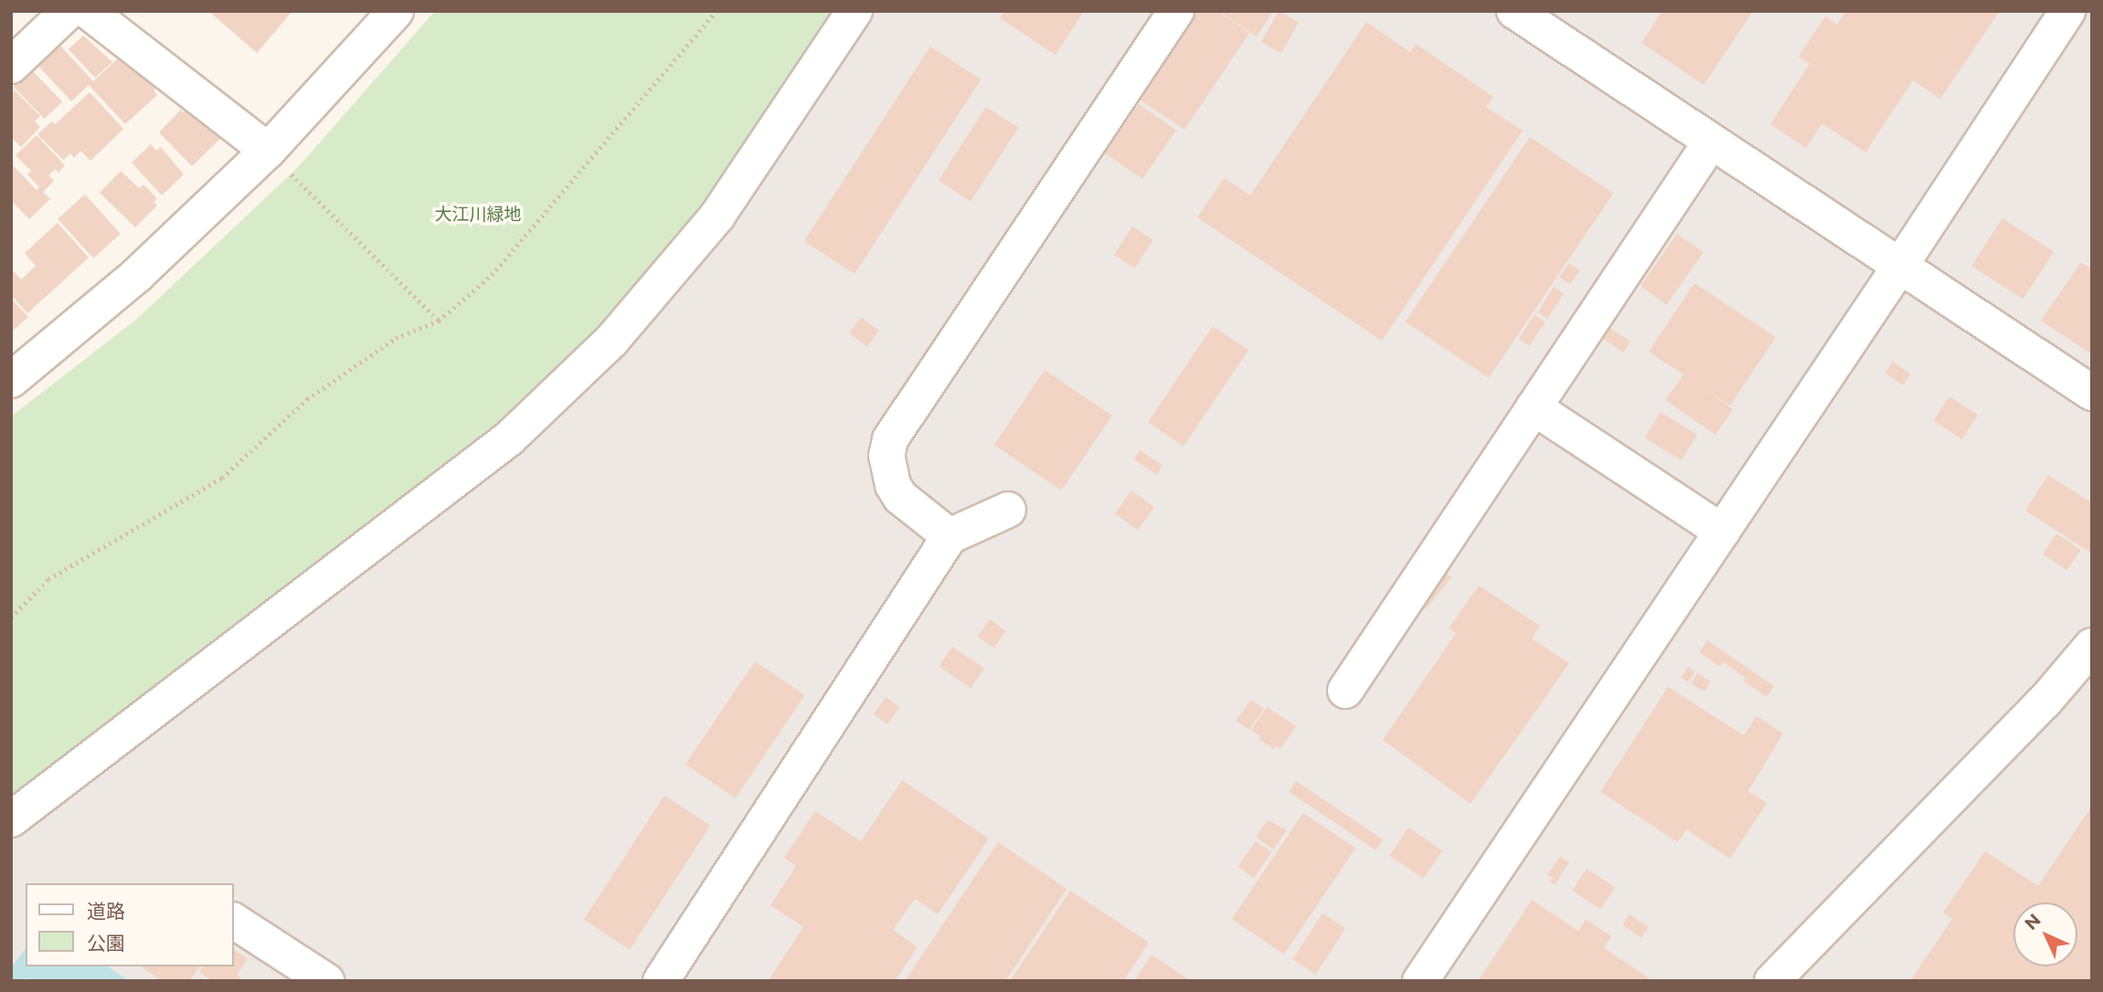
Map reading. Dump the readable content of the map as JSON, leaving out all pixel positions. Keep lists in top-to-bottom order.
{
  "parks": ["大江川緑地"],
  "legend": ["道路", "公園"],
  "north": "top left"
}
